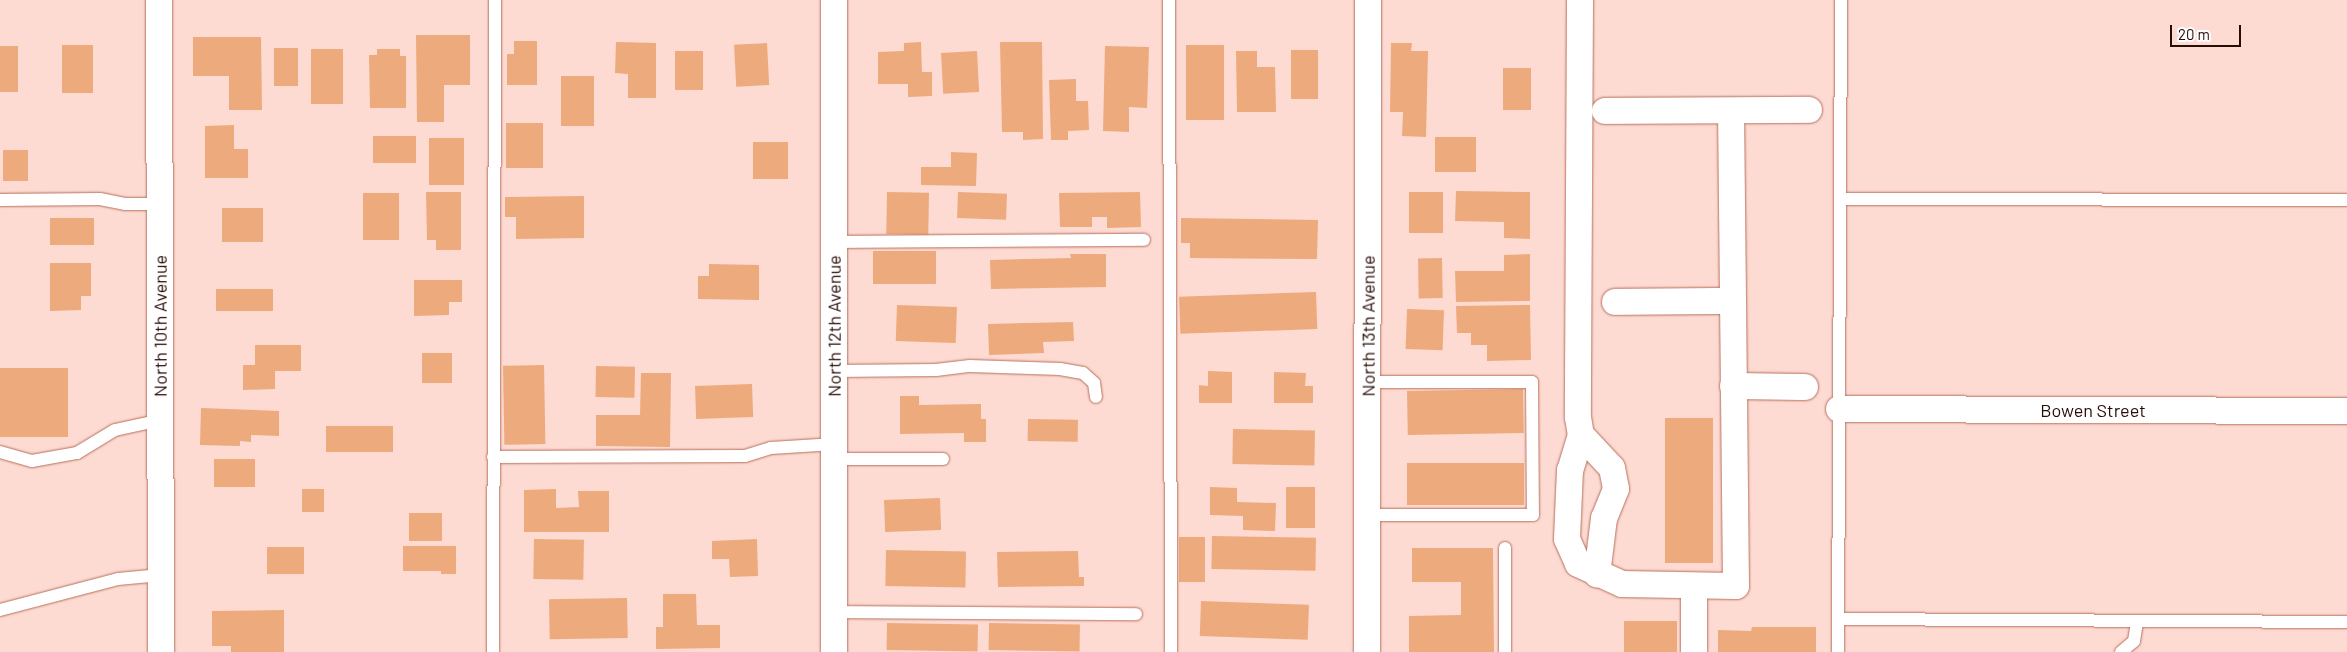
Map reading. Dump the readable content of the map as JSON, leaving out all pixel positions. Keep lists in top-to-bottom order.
{
  "streets": {
    "street": [
      "North 10th Avenue",
      "North 12th Avenue",
      "North 13th Avenue",
      "Bowen Street"
    ]
  },
  "scale_bar": "20 m"
}
